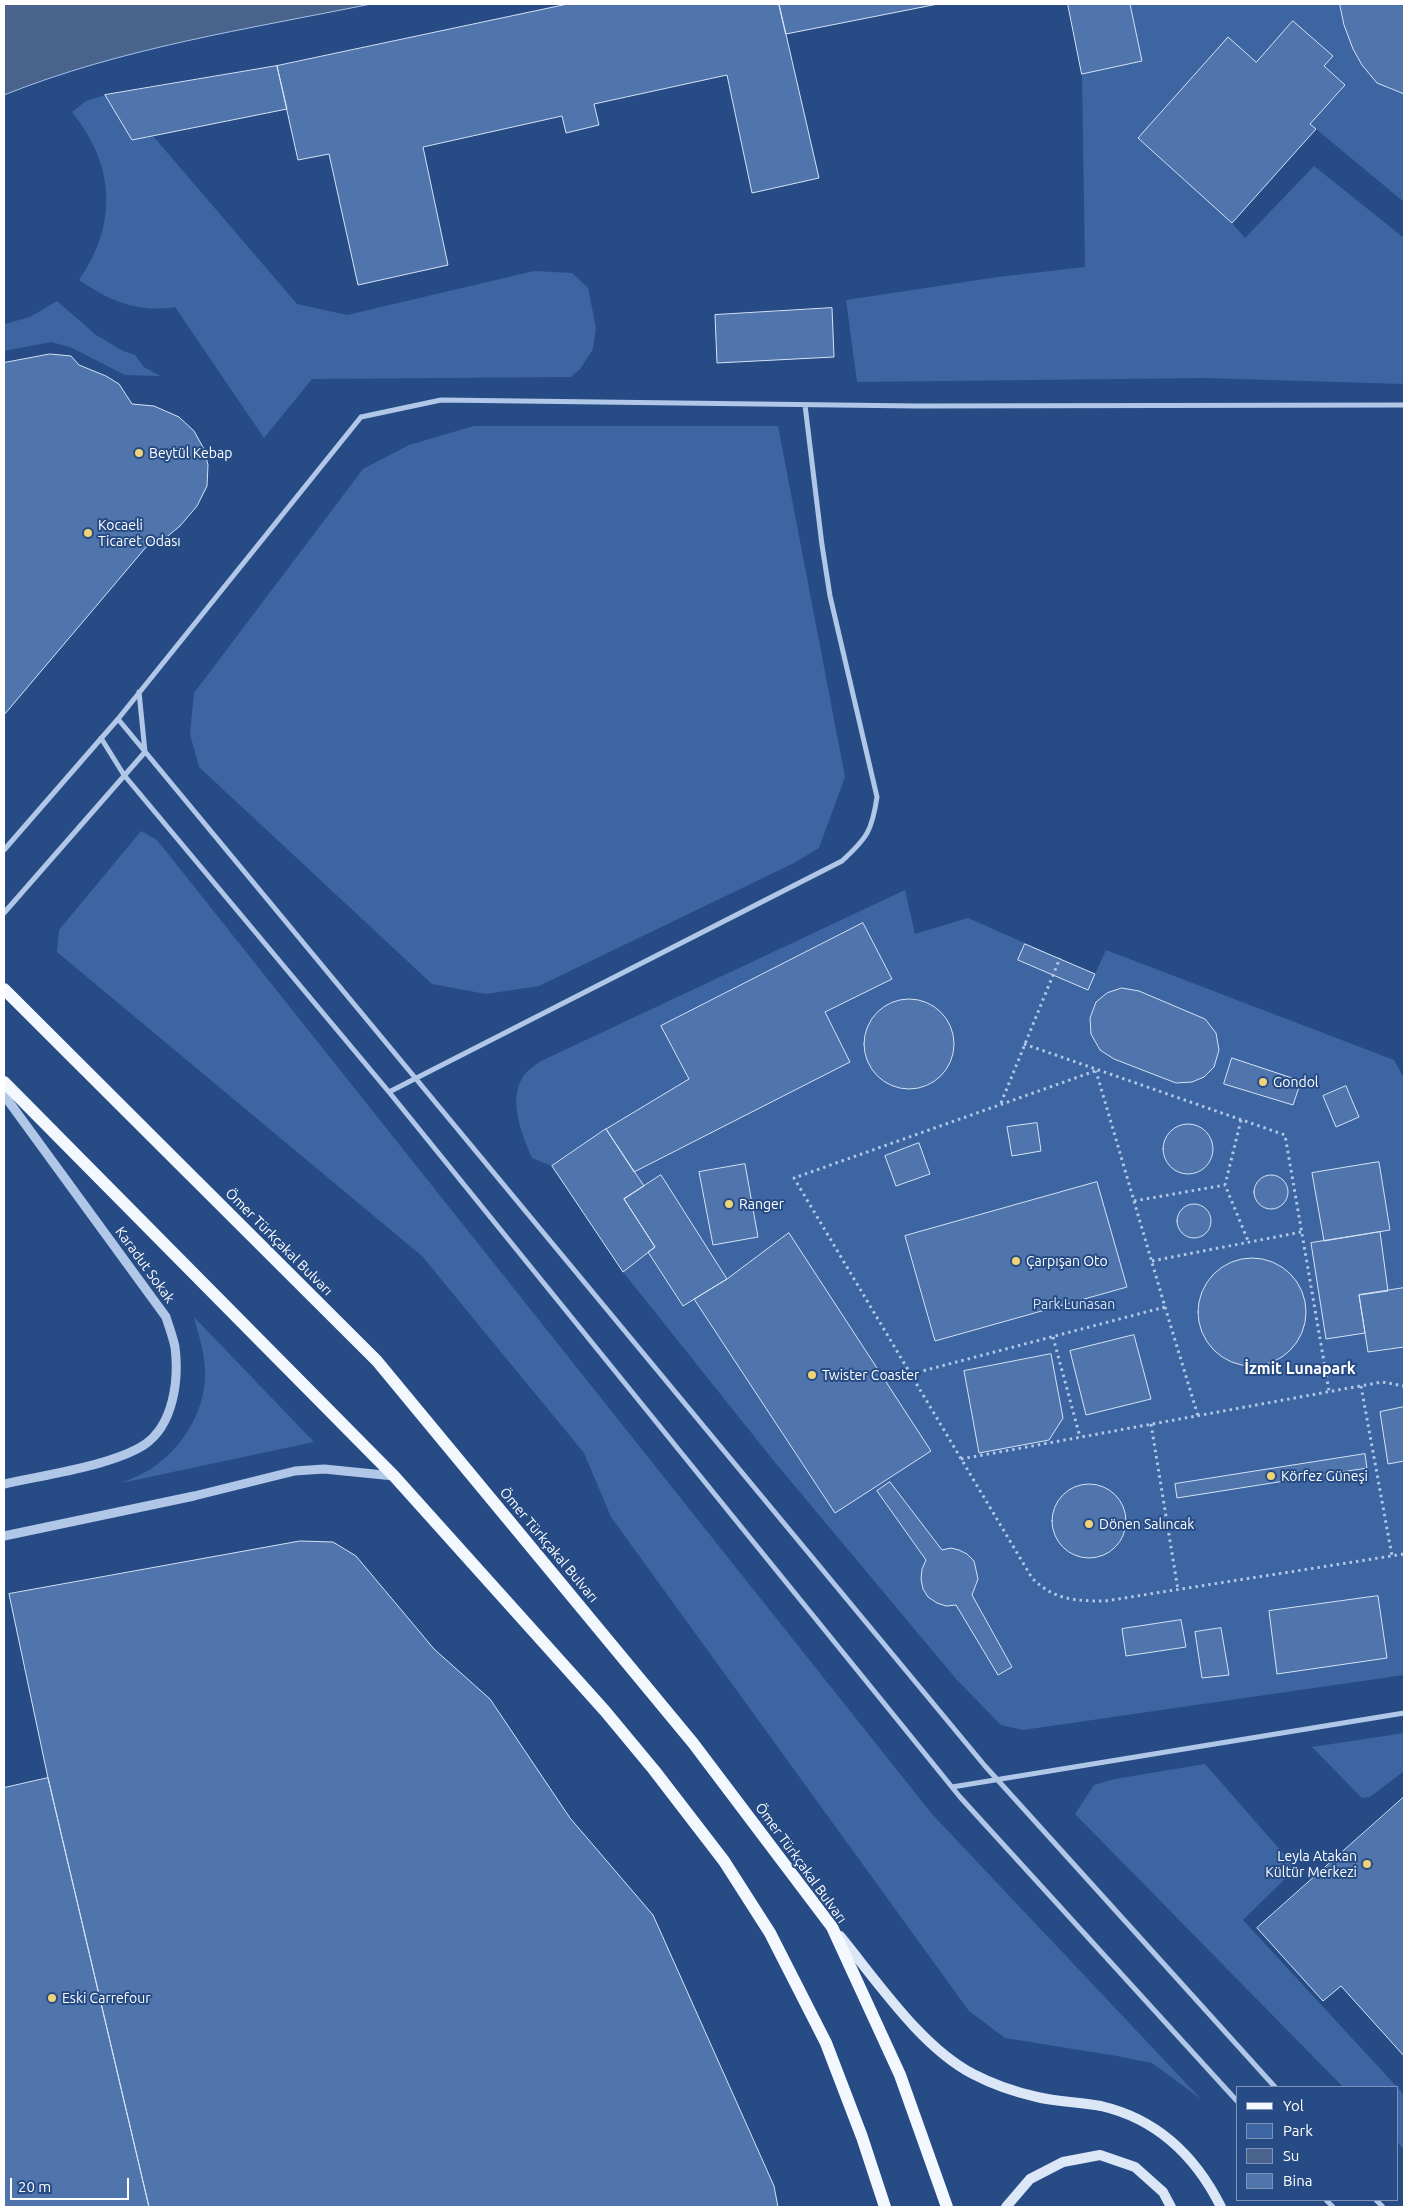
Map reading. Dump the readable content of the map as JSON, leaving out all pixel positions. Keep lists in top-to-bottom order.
{
  "streets": {
    "main road": ["Ömer Türkçakal Bulvarı"],
    "street": ["Karadut Sokak"]
  },
  "districts": ["İzmit Lunapark"],
  "parks": ["Park Lunasan"],
  "places": [
    "Beytül Kebap",
    "Kocaeli Ticaret Odası",
    "Gondol",
    "Ranger",
    "Çarpışan Oto",
    "Twister Coaster",
    "Körfez Güneşi",
    "Dönen Salıncak",
    "Leyla Atakan Kültür Merkezi",
    "Eski Carrefour"
  ],
  "legend": [
    "Yol",
    "Park",
    "Su",
    "Bina"
  ],
  "scale_bar": "20 m"
}
